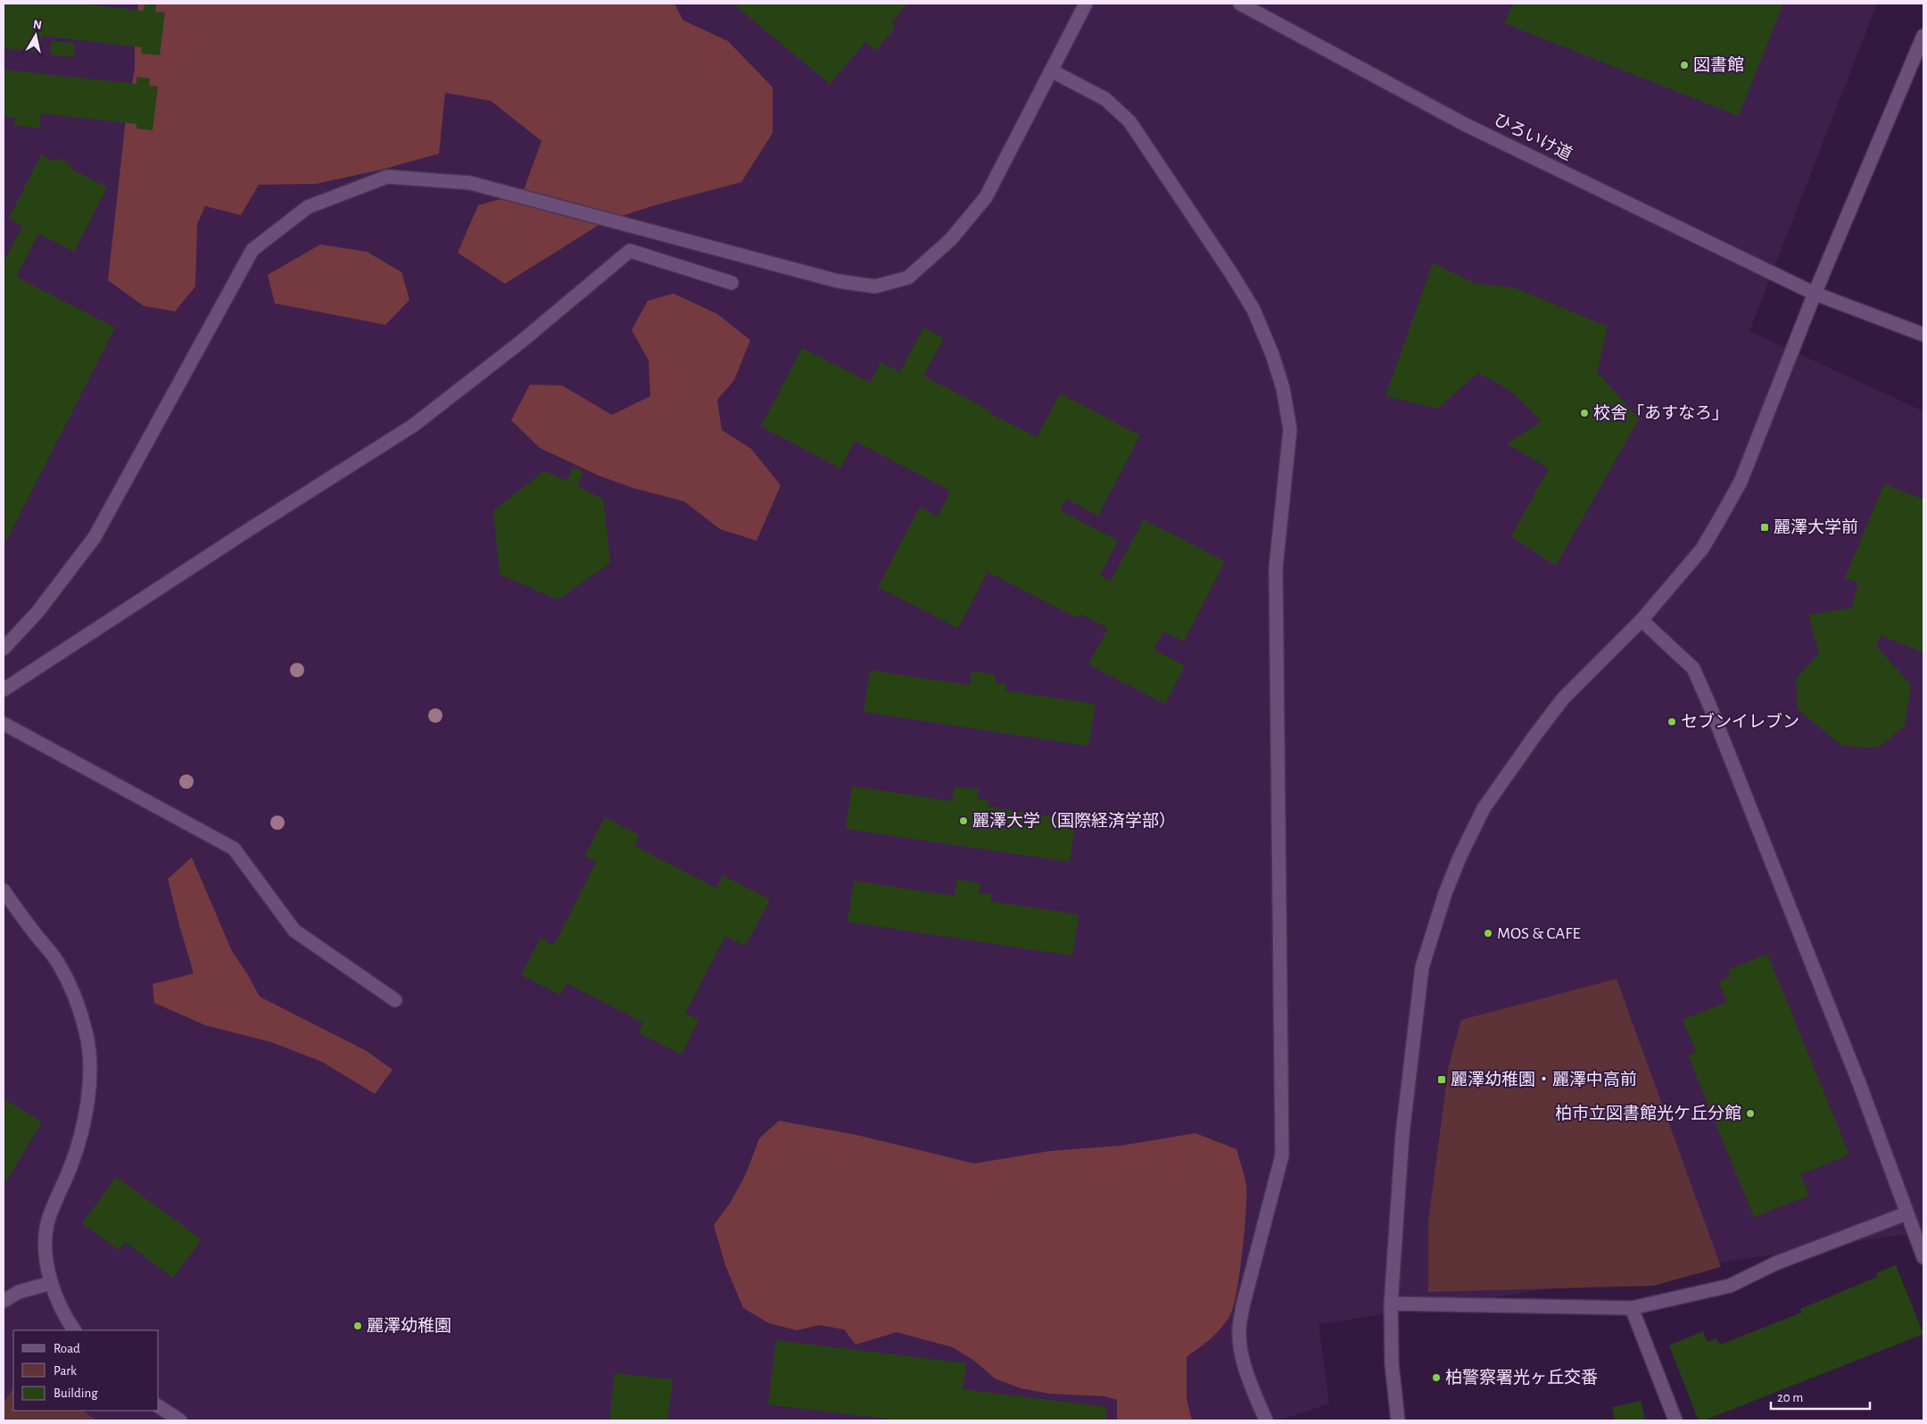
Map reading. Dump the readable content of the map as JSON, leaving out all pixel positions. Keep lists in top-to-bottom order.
{
  "streets": {
    "street": ["ひろいけ道"]
  },
  "places": {
    "other": [
      "図書館",
      "校舎「あすなろ」",
      "セブンイレブン",
      "麗澤大学（国際経済学部）",
      "MOS & CAFE",
      "柏市立図書館光ケ丘分館",
      "麗澤幼稚園",
      "柏警察署光ヶ丘交番"
    ],
    "transit": ["麗澤大学前", "麗澤幼稚園・麗澤中高前"]
  },
  "legend": ["Road", "Park", "Building"],
  "scale_bar": "20 m",
  "north": "top"
}
